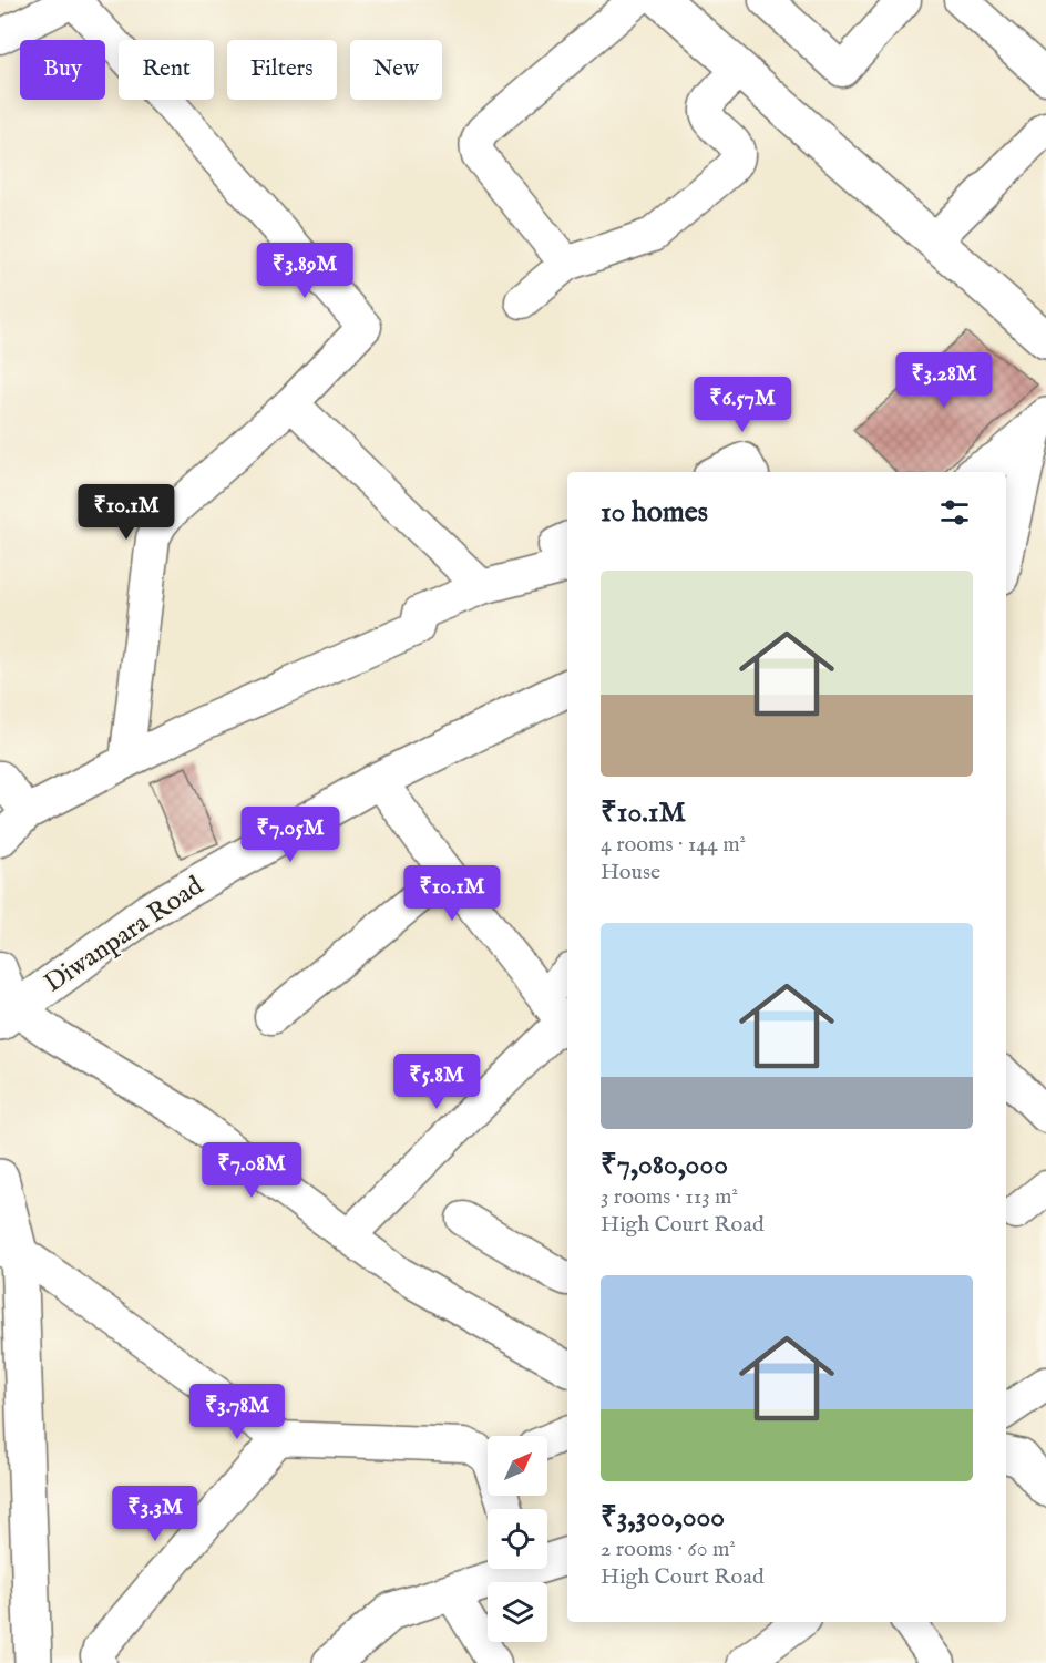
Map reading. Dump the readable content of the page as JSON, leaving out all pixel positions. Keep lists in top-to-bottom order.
{
  "streets": {
    "street": ["Diwanpara Road"]
  },
  "north": "top right",
  "page": {
    "chip": [
      "Buy",
      "Rent",
      "Filters",
      "New"
    ],
    "price": [
      "₹3.89M",
      "₹3.28M",
      "₹6.57M",
      "₹10.1M",
      "₹7.05M",
      "₹10.1M",
      "₹5.8M",
      "₹7.08M",
      "₹3.78M",
      "₹3.3M"
    ],
    "heading": "10 homes",
    "list": [
      {
        "name": "₹10.1M",
        "note": "4 rooms · 144 m² · House"
      },
      {
        "name": "₹7,080,000",
        "note": "3 rooms · 113 m² · High Court Road"
      },
      {
        "name": "₹3,300,000",
        "note": "2 rooms · 60 m² · High Court Road"
      }
    ]
  }
}
